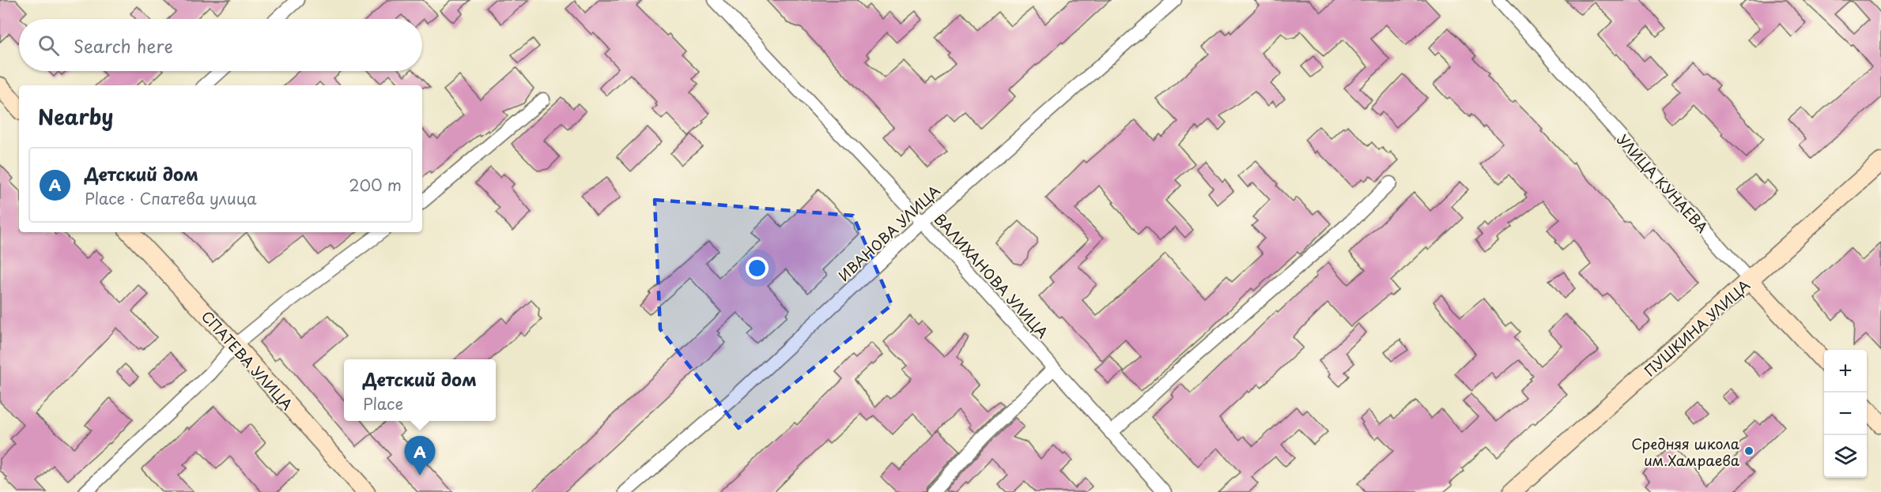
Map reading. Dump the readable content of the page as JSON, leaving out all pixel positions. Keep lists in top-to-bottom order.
{
  "streets": {
    "street": [
      "УЛИЦА КУНАЕВА",
      "ИВАНОВА УЛИЦА",
      "ВАЛИХАНОВА УЛИЦА",
      "ПУШКИНА УЛИЦА",
      "СПАТЕВА УЛИЦА"
    ]
  },
  "crossings": [
    ["УЛИЦА КУНАЕВА", "ПУШКИНА УЛИЦА"],
    ["ИВАНОВА УЛИЦА", "ВАЛИХАНОВА УЛИЦА"]
  ],
  "places": ["Средняя школа им.Хамраева"],
  "page": {
    "search": "Search here",
    "heading": "Nearby",
    "list": [
      {
        "mark": "A",
        "name": "Детский дом",
        "note": "Place · Спатева улица",
        "value": "200 m"
      }
    ],
    "map_buttons": ["+", "−"],
    "popup": ["Детский дом", "Place"],
    "pins": "A"
  }
}
